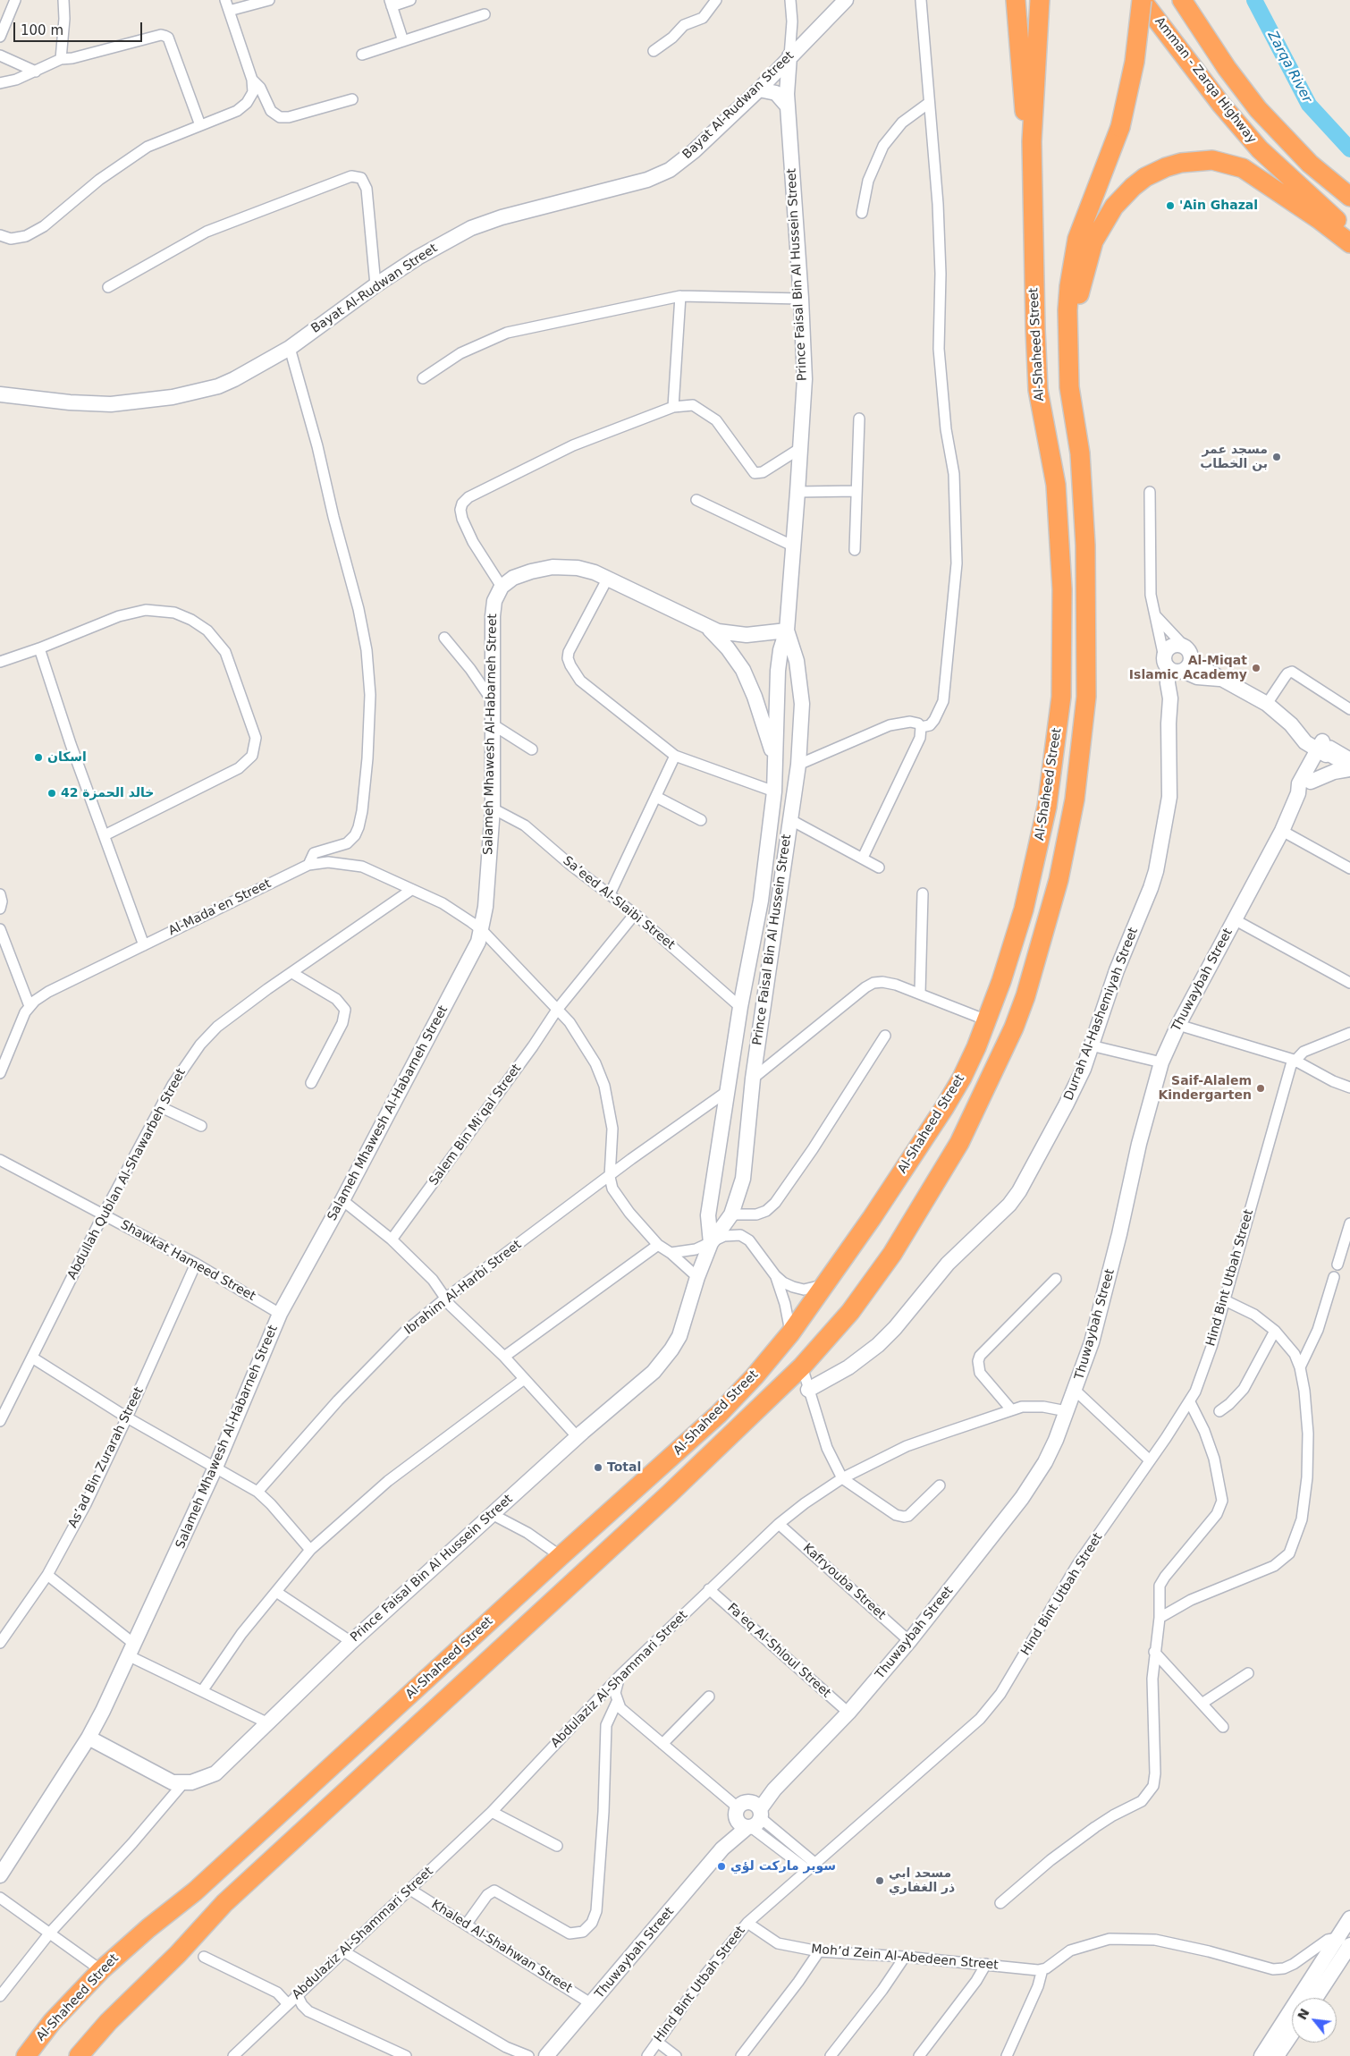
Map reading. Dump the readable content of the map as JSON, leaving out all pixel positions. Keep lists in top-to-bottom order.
{
  "streets": {
    "highway": ["Amman - Zarqa Highway", "Al-Shaheed Street"],
    "street": [
      "Bayat Al-Rudwan Street",
      "Prince Faisal Bin Al Hussein Street",
      "Salameh Mhawesh Al-Habarneh Street",
      "Sa’eed Al-Slaibi Street",
      "Al-Mada’en Street",
      "Thuwaybah Street",
      "Durrah Al-Hashemiyah Street",
      "Salem Bin Mi’qal Street",
      "Abdullah Qublan Al-Shawarbeh Street",
      "Shawkat Hameed Street",
      "Hind Bint Utbah Street",
      "Ibrahim Al-Harbi Street",
      "As’ad Bin Zurarah Street",
      "Kafryouba Street",
      "Fa'eq Al-Shloul Street",
      "Abdulaziz Al-Shammari Street",
      "Khaled Al-Shahwan Street",
      "Moh’d Zein Al-Abedeen Street"
    ]
  },
  "crossings": [
    ["Amman - Zarqa Highway", "Al-Shaheed Street"],
    ["Bayat Al-Rudwan Street", "Prince Faisal Bin Al Hussein Street"],
    ["Prince Faisal Bin Al Hussein Street", "Salameh Mhawesh Al-Habarneh Street"],
    ["Prince Faisal Bin Al Hussein Street", "Sa’eed Al-Slaibi Street"],
    ["Prince Faisal Bin Al Hussein Street", "Ibrahim Al-Harbi Street"],
    ["Salameh Mhawesh Al-Habarneh Street", "Sa’eed Al-Slaibi Street"],
    ["Salameh Mhawesh Al-Habarneh Street", "Al-Mada’en Street"],
    ["Salameh Mhawesh Al-Habarneh Street", "Shawkat Hameed Street"],
    ["Sa’eed Al-Slaibi Street", "Salem Bin Mi’qal Street"],
    ["Al-Mada’en Street", "Salem Bin Mi’qal Street"],
    ["Al-Mada’en Street", "Abdullah Qublan Al-Shawarbeh Street"],
    ["Al-Mada’en Street", "Ibrahim Al-Harbi Street"],
    ["Thuwaybah Street", "Kafryouba Street"],
    ["Thuwaybah Street", "Fa'eq Al-Shloul Street"],
    ["Thuwaybah Street", "Abdulaziz Al-Shammari Street"],
    ["Thuwaybah Street", "Khaled Al-Shahwan Street"],
    ["Abdullah Qublan Al-Shawarbeh Street", "Shawkat Hameed Street"],
    ["Shawkat Hameed Street", "As’ad Bin Zurarah Street"],
    ["Hind Bint Utbah Street", "Moh’d Zein Al-Abedeen Street"],
    ["Kafryouba Street", "Abdulaziz Al-Shammari Street"],
    ["Fa'eq Al-Shloul Street", "Abdulaziz Al-Shammari Street"],
    ["Abdulaziz Al-Shammari Street", "Khaled Al-Shahwan Street"]
  ],
  "water": ["Zarqa River"],
  "places": [
    "'Ain Ghazal",
    "مسجد عمر بن الخطاب",
    "Al-Miqat Islamic Academy",
    "اسكان",
    "خالد الحمزة 42",
    "Saif-Alalem Kindergarten",
    "Total",
    "سوبر ماركت لؤي",
    "مسحد ابي ذر الغفاري"
  ],
  "scale_bar": "100 m",
  "north": "top left"
}
